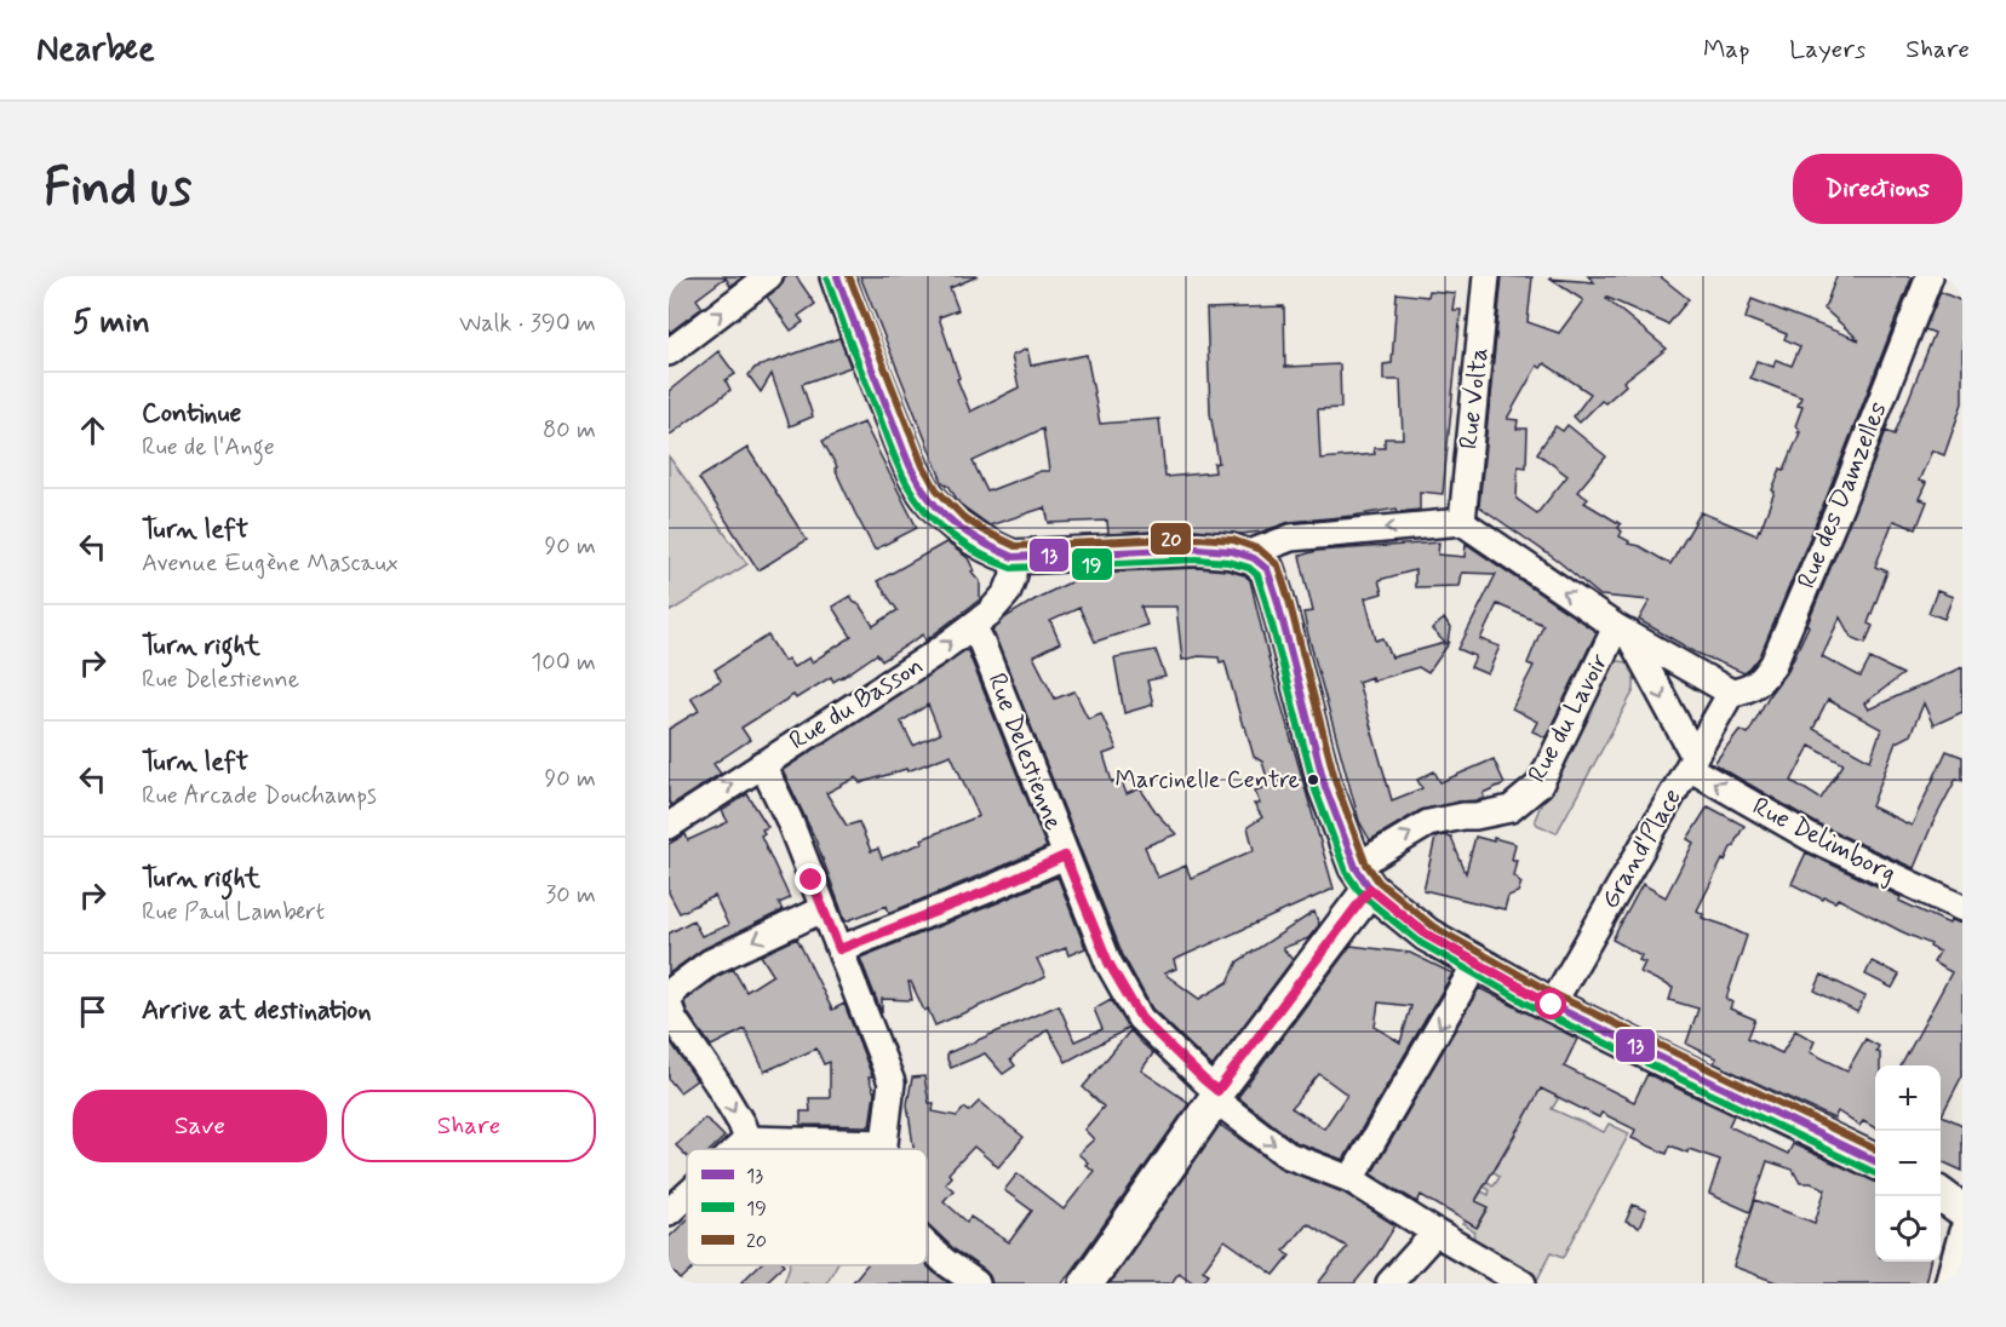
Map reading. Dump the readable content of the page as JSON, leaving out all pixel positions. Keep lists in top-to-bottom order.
{
  "streets": {
    "street": [
      "Rue Volta",
      "Rue des Damzelles",
      "Rue du Basson",
      "Rue du Lavoir",
      "Rue Delestienne",
      "Rue Delimborg",
      "Grand'Place"
    ]
  },
  "crossings": [
    ["Rue des Damzelles", "Grand'Place"],
    ["Rue du Basson", "Rue Delestienne"],
    ["Rue Delimborg", "Grand'Place"]
  ],
  "one_way": ["Rue du Lavoir", "Rue Delimborg"],
  "places": ["Marcinelle Centre"],
  "lines": ["transit line 13", "transit line 20", "transit line 19"],
  "legend": ["13", "19", "20"],
  "page": {
    "header": "Nearbee",
    "nav": ["Map", "Layers", "Share"],
    "buttons": [
      "Directions",
      ["Save", "Share"]
    ],
    "title": "Find us",
    "heading": ["5 min", "Walk · 390 m"],
    "list": [
      ["Continue", "Rue de l'Ange", "80 m"],
      ["Turn left", "Avenue Eugène Mascaux", "90 m"],
      ["Turn right", "Rue Delestienne", "100 m"],
      ["Turn left", "Rue Arcade Douchamps", "90 m"],
      ["Turn right", "Rue Paul Lambert", "30 m"],
      "Arrive at destination"
    ],
    "map_buttons": ["+", "−"]
  }
}
